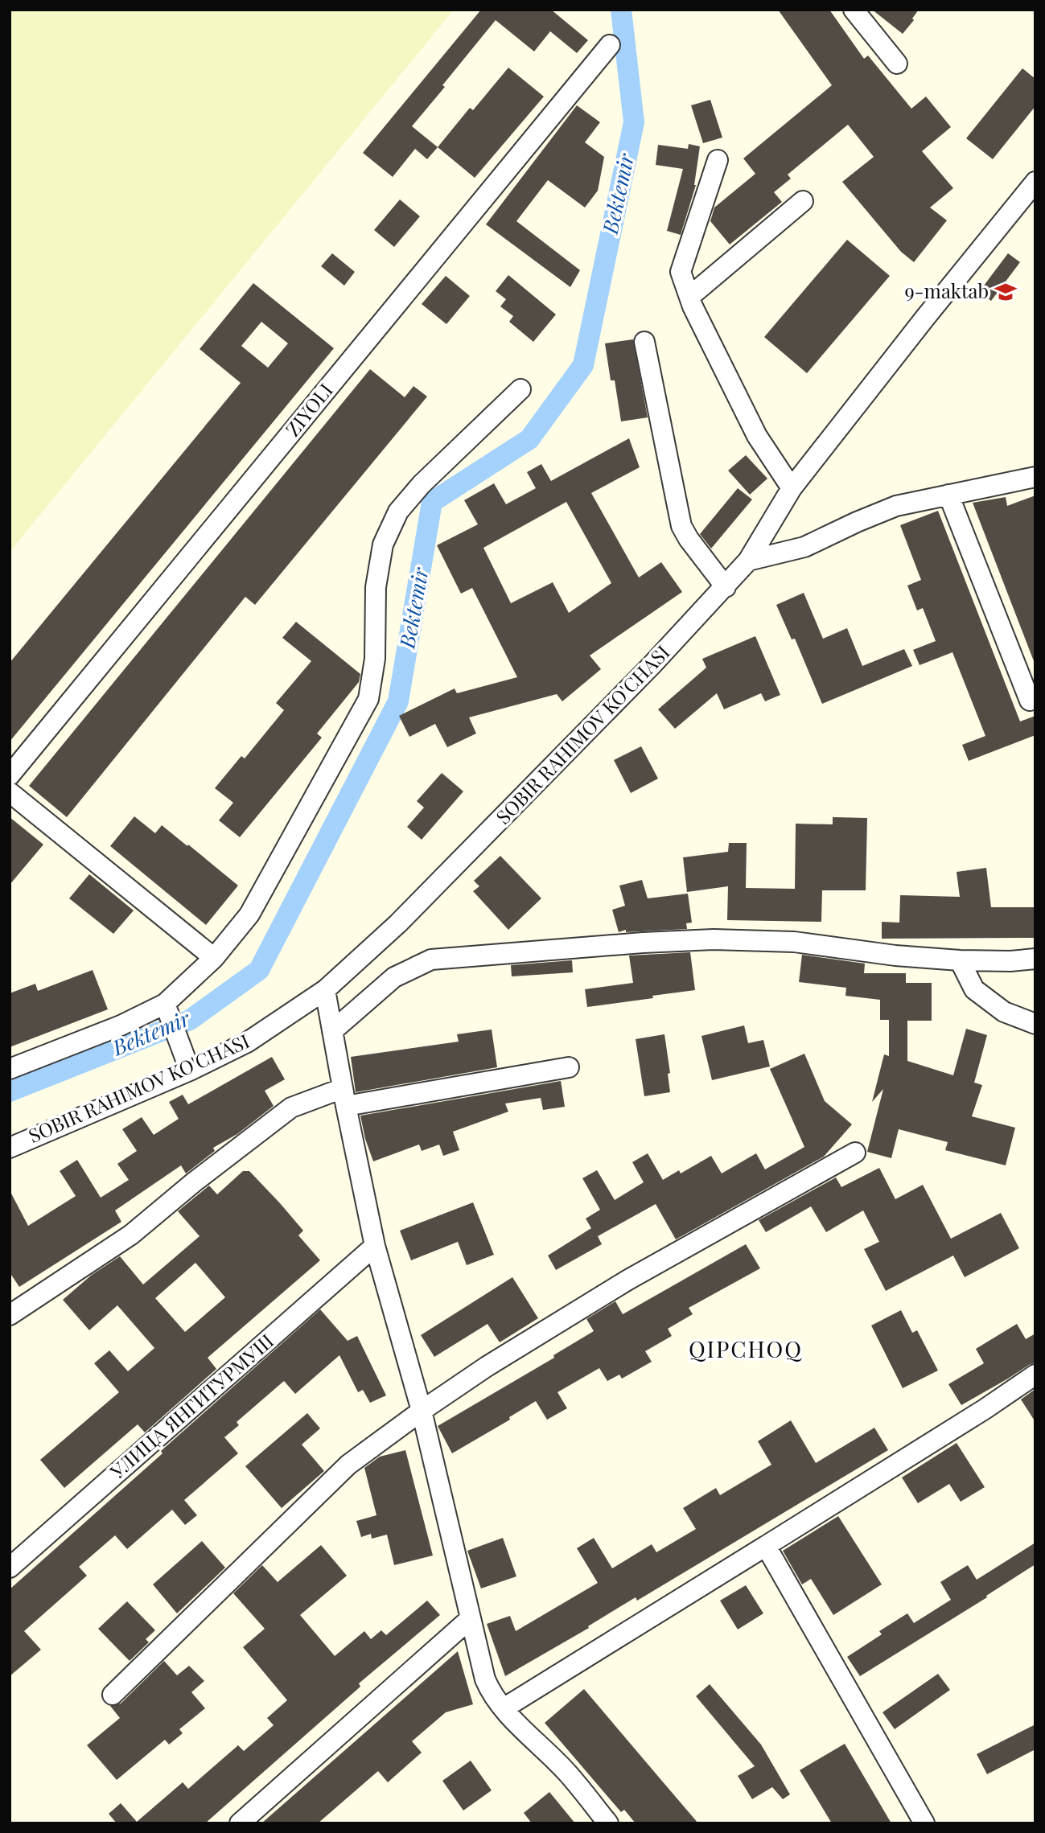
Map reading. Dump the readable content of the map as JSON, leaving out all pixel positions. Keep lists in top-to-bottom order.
{
  "streets": {
    "street": ["ZIYOLI", "SOBIR RAHIMOV KO'CHASI", "УЛИЦА ЯНГИТУРМУШ"]
  },
  "districts": ["QIPCHOQ"],
  "water": ["Bektemir"],
  "places": {
    "school or university": ["9-maktab"]
  }
}
